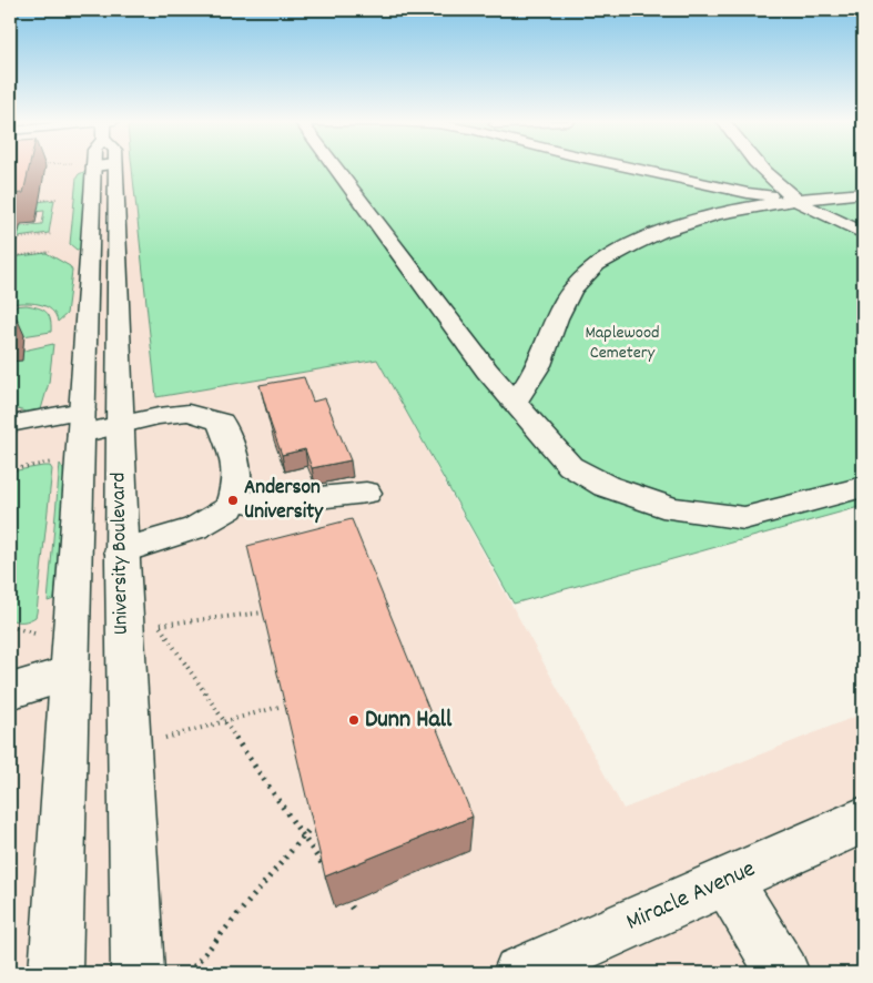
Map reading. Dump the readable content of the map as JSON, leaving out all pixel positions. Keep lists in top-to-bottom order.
{
  "streets": {
    "main road": ["University Boulevard", "Miracle Avenue"]
  },
  "parks": ["Maplewood Cemetery"],
  "places": ["Anderson University", "Dunn Hall"]
}
